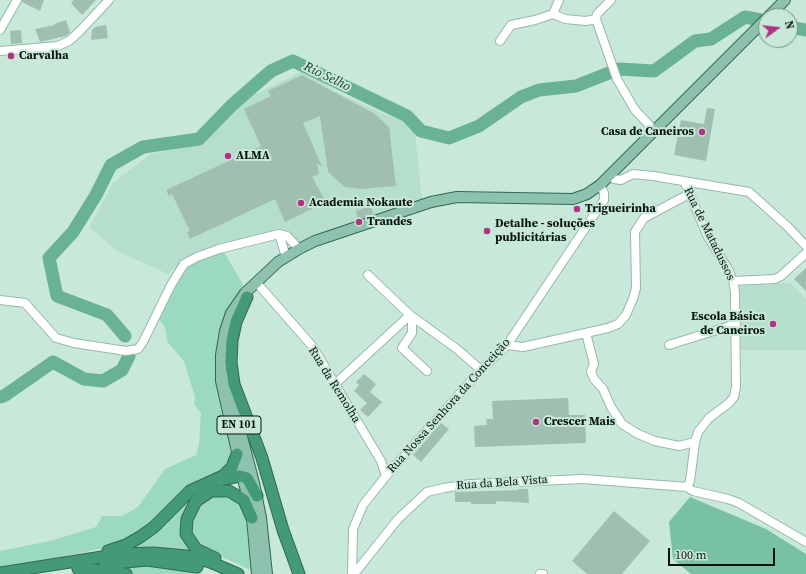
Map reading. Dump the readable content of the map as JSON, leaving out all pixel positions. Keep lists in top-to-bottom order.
{
  "streets": {
    "main road": ["EN 101"],
    "street": [
      "Rua de Matadussos",
      "Rua da Remolha",
      "Rua Nossa Senhora da Conceição",
      "Rua da Bela Vista"
    ]
  },
  "crossings": [
    ["Rua de Matadussos", "Rua da Bela Vista"],
    ["Rua da Remolha", "Rua Nossa Senhora da Conceição"],
    ["Rua da Remolha", "EN 101"],
    ["Rua Nossa Senhora da Conceição", "EN 101"],
    ["Rua Nossa Senhora da Conceição", "Rua da Bela Vista"]
  ],
  "water": ["Rio Selho"],
  "places": [
    "Carvalha",
    "Casa de Caneiros",
    "ALMA",
    "Academia Nokaute",
    "Trigueirinha",
    "Trandes",
    "Detalhe - soluções publicitárias",
    "Escola Básica de Caneiros",
    "Crescer Mais"
  ],
  "scale_bar": "100 m",
  "north": "right"
}
